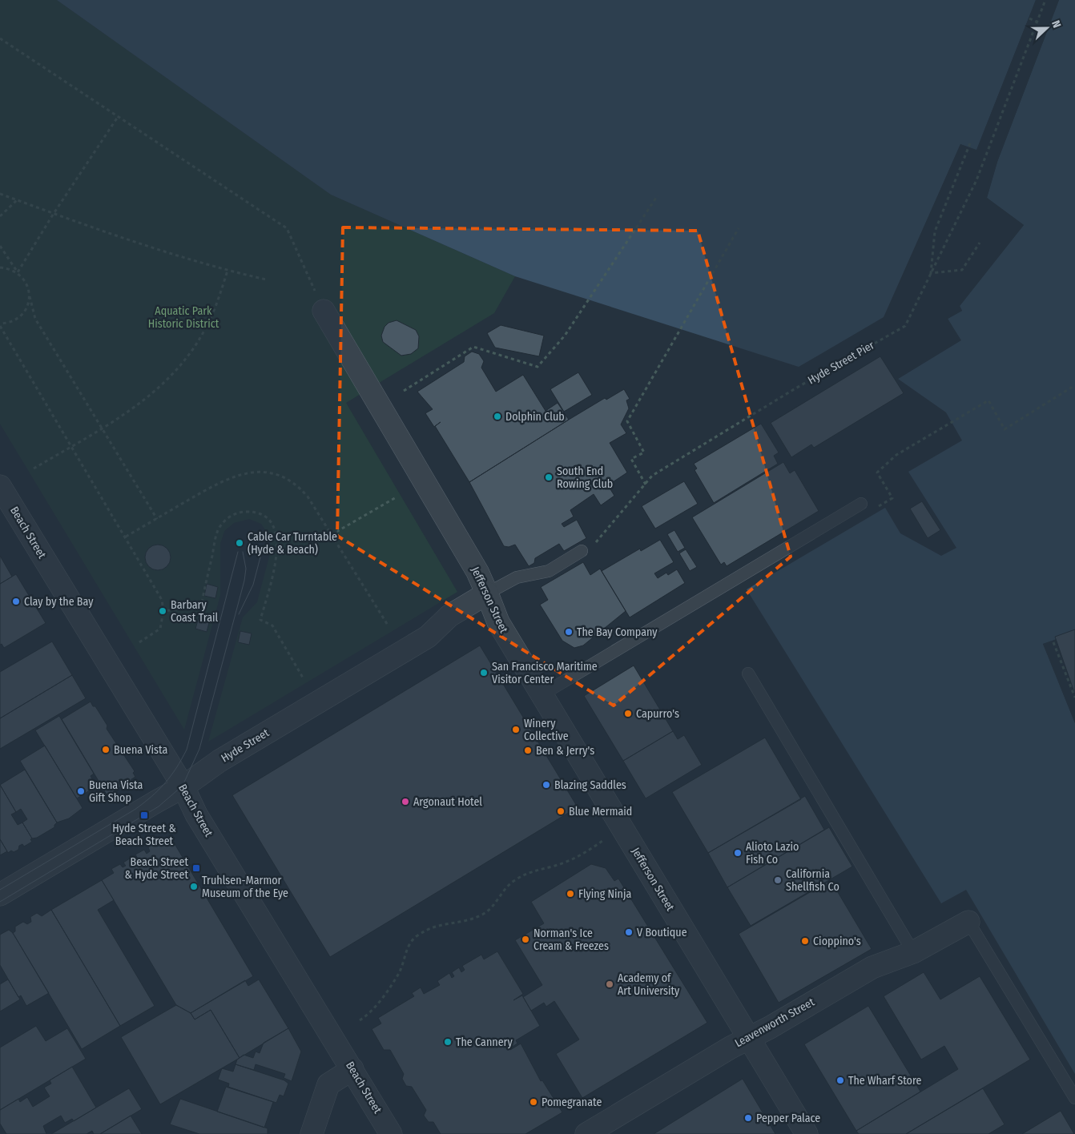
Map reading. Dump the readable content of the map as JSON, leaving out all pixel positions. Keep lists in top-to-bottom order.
{
  "streets": {
    "street": [
      "Beach Street",
      "Jefferson Street",
      "Hyde Street",
      "Leavenworth Street"
    ],
    "path": ["Hyde Street Pier"]
  },
  "crossings": [
    ["Beach Street", "Hyde Street"],
    ["Jefferson Street", "Hyde Street"],
    ["Jefferson Street", "Leavenworth Street"]
  ],
  "parks": ["Aquatic Park Historic District"],
  "places": {
    "other": [
      "Dolphin Club",
      "South End Rowing Club",
      "Cable Car Turntable (Hyde & Beach)",
      "Clay by the Bay",
      "Barbary Coast Trail",
      "The Bay Company",
      "San Francisco Maritime Visitor Center",
      "Capurro's",
      "Winery Collective",
      "Buena Vista",
      "Ben & Jerry's",
      "Blazing Saddles",
      "Buena Vista Gift Shop",
      "Argonaut Hotel",
      "Blue Mermaid",
      "Alioto Lazio Fish Co",
      "California Shellfish Co",
      "Truhlsen-Marmor Museum of the Eye",
      "Flying Ninja",
      "V Boutique",
      "Norman's Ice Cream & Freezes",
      "Cioppino's",
      "Academy of Art University",
      "The Cannery",
      "The Wharf Store",
      "Pomegranate",
      "Pepper Palace"
    ],
    "transit": ["Hyde Street & Beach Street", "Beach Street & Hyde Street"]
  },
  "north": "right"
}
